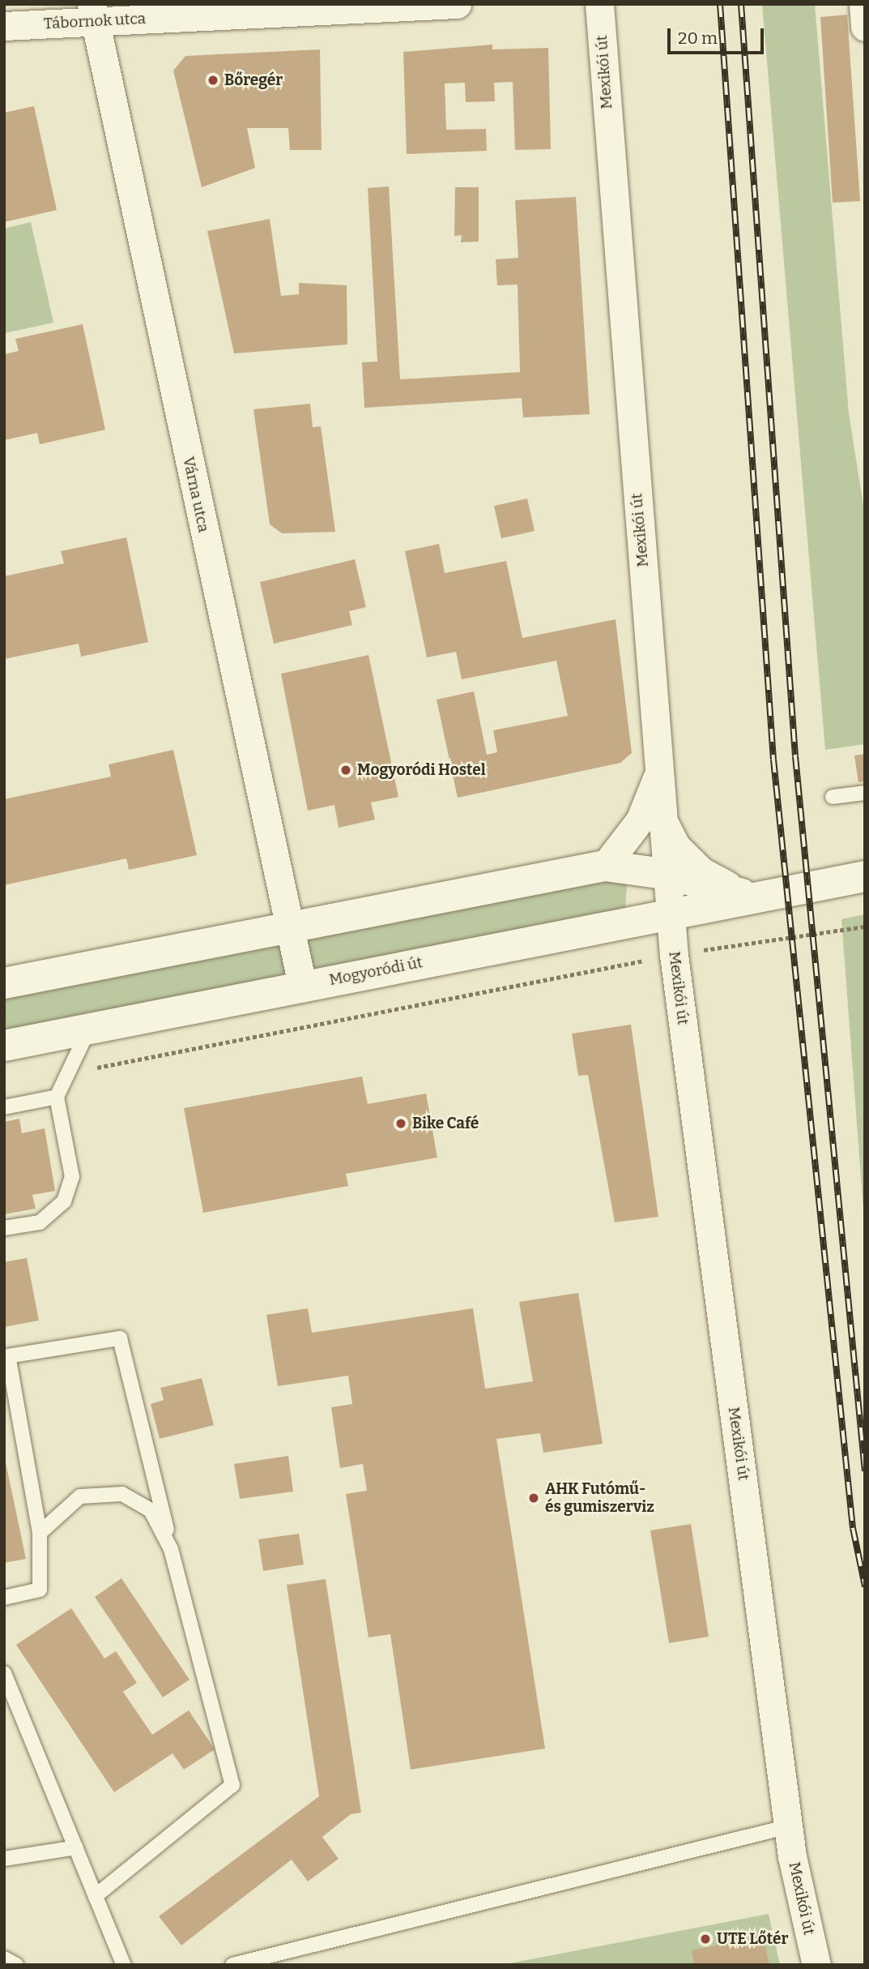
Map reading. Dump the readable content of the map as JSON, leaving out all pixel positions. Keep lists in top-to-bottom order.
{
  "streets": {
    "street": [
      "Tábornok utca",
      "Mexikói út",
      "Várna utca",
      "Mogyoródi út"
    ]
  },
  "crossings": [
    ["Tábornok utca", "Várna utca"],
    ["Mexikói út", "Mogyoródi út"],
    ["Várna utca", "Mogyoródi út"]
  ],
  "places": [
    "Bőregér",
    "Mogyoródi Hostel",
    "Bike Café",
    "AHK Futómű- és gumiszerviz",
    "UTE Lőtér"
  ],
  "scale_bar": "20 m"
}
